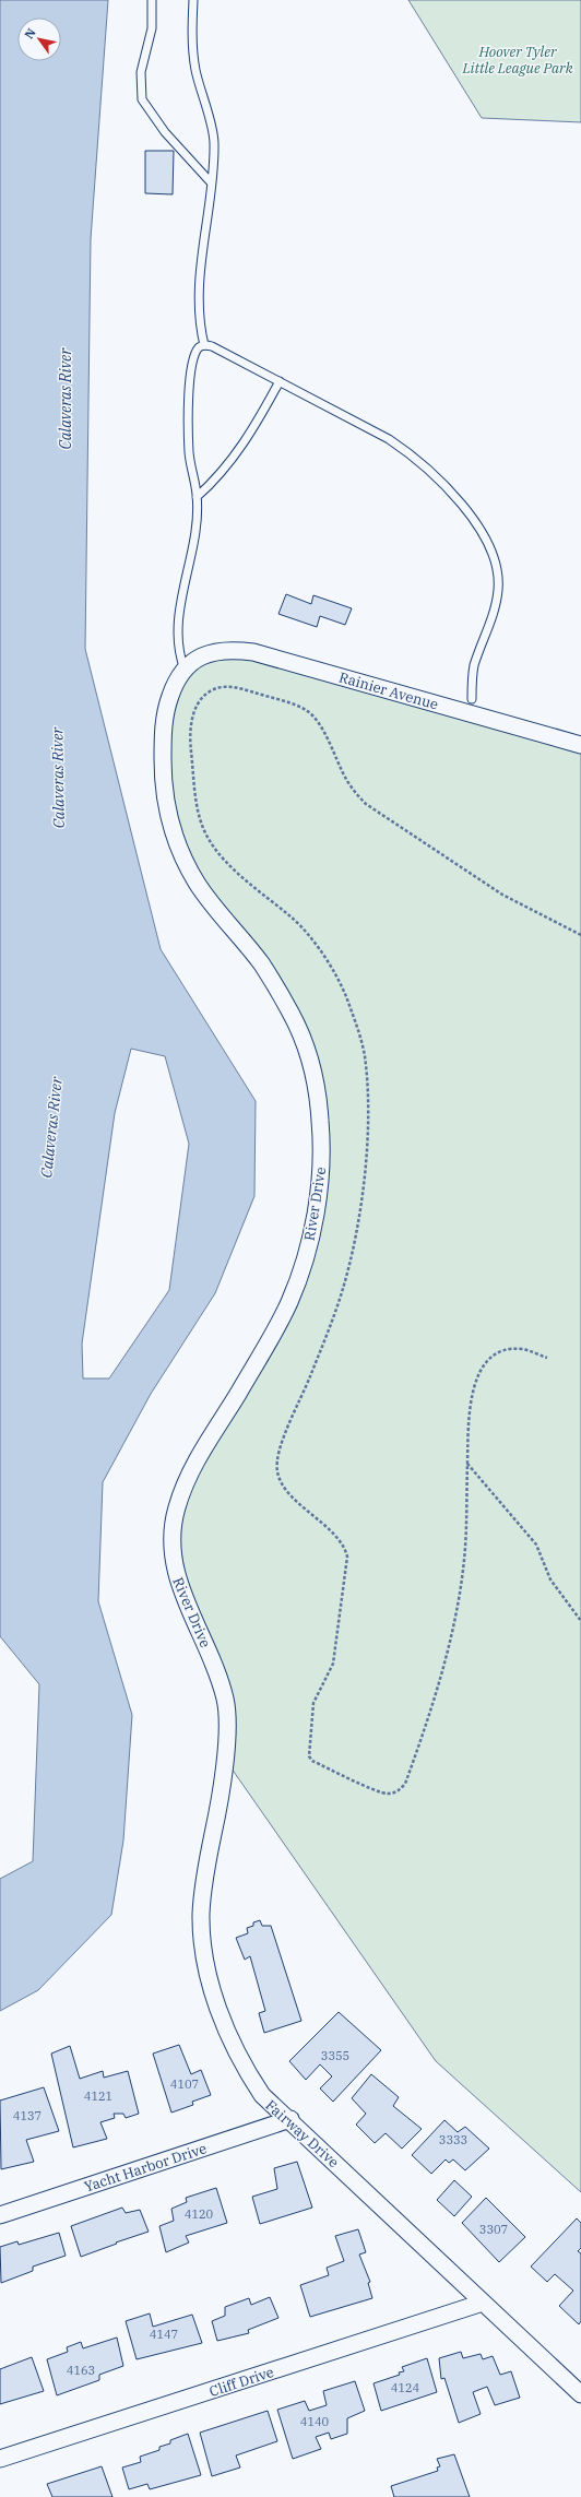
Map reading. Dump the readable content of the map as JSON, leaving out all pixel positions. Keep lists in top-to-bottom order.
{
  "streets": {
    "street": [
      "Rainier Avenue",
      "River Drive",
      "Fairway Drive",
      "Yacht Harbor Drive",
      "Cliff Drive"
    ]
  },
  "crossings": [
    ["Rainier Avenue", "River Drive"],
    ["River Drive", "Fairway Drive"],
    ["Fairway Drive", "Yacht Harbor Drive"],
    ["Fairway Drive", "Cliff Drive"]
  ],
  "water": ["Calaveras River"],
  "parks": ["Hoover Tyler Little League Park"],
  "house_numbers": [
    "3355",
    "4107",
    "4121",
    "4137",
    "3333",
    "4120",
    "3307",
    "4147",
    "4163",
    "4124",
    "4140"
  ],
  "north": "top left"
}
